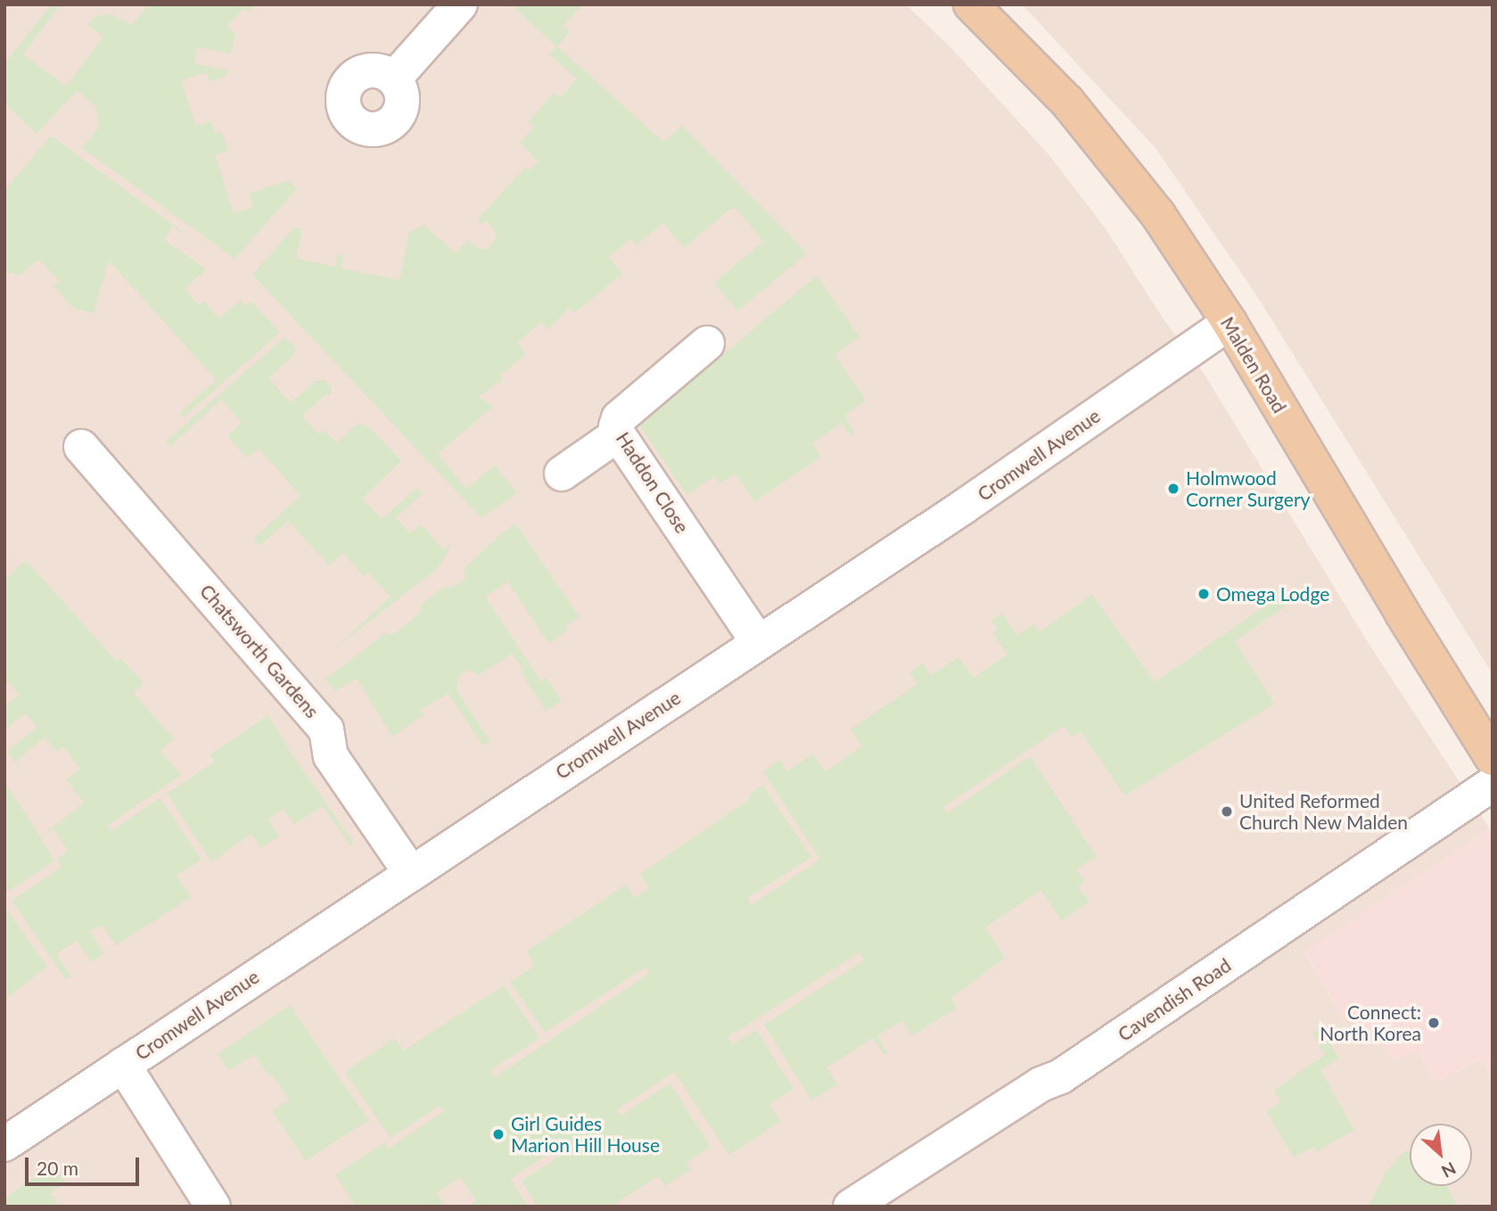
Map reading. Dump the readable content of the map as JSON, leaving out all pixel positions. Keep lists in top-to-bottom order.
{
  "streets": {
    "main road": ["Malden Road"],
    "street": [
      "Cromwell Avenue",
      "Haddon Close",
      "Chatsworth Gardens",
      "Cavendish Road"
    ]
  },
  "crossings": [
    ["Malden Road", "Cromwell Avenue"],
    ["Cromwell Avenue", "Haddon Close"],
    ["Cromwell Avenue", "Chatsworth Gardens"]
  ],
  "places": [
    "Holmwood Corner Surgery",
    "Omega Lodge",
    "United Reformed Church New Malden",
    "Connect: North Korea",
    "Girl Guides Marion Hill House"
  ],
  "scale_bar": "20 m",
  "north": "bottom right"
}
